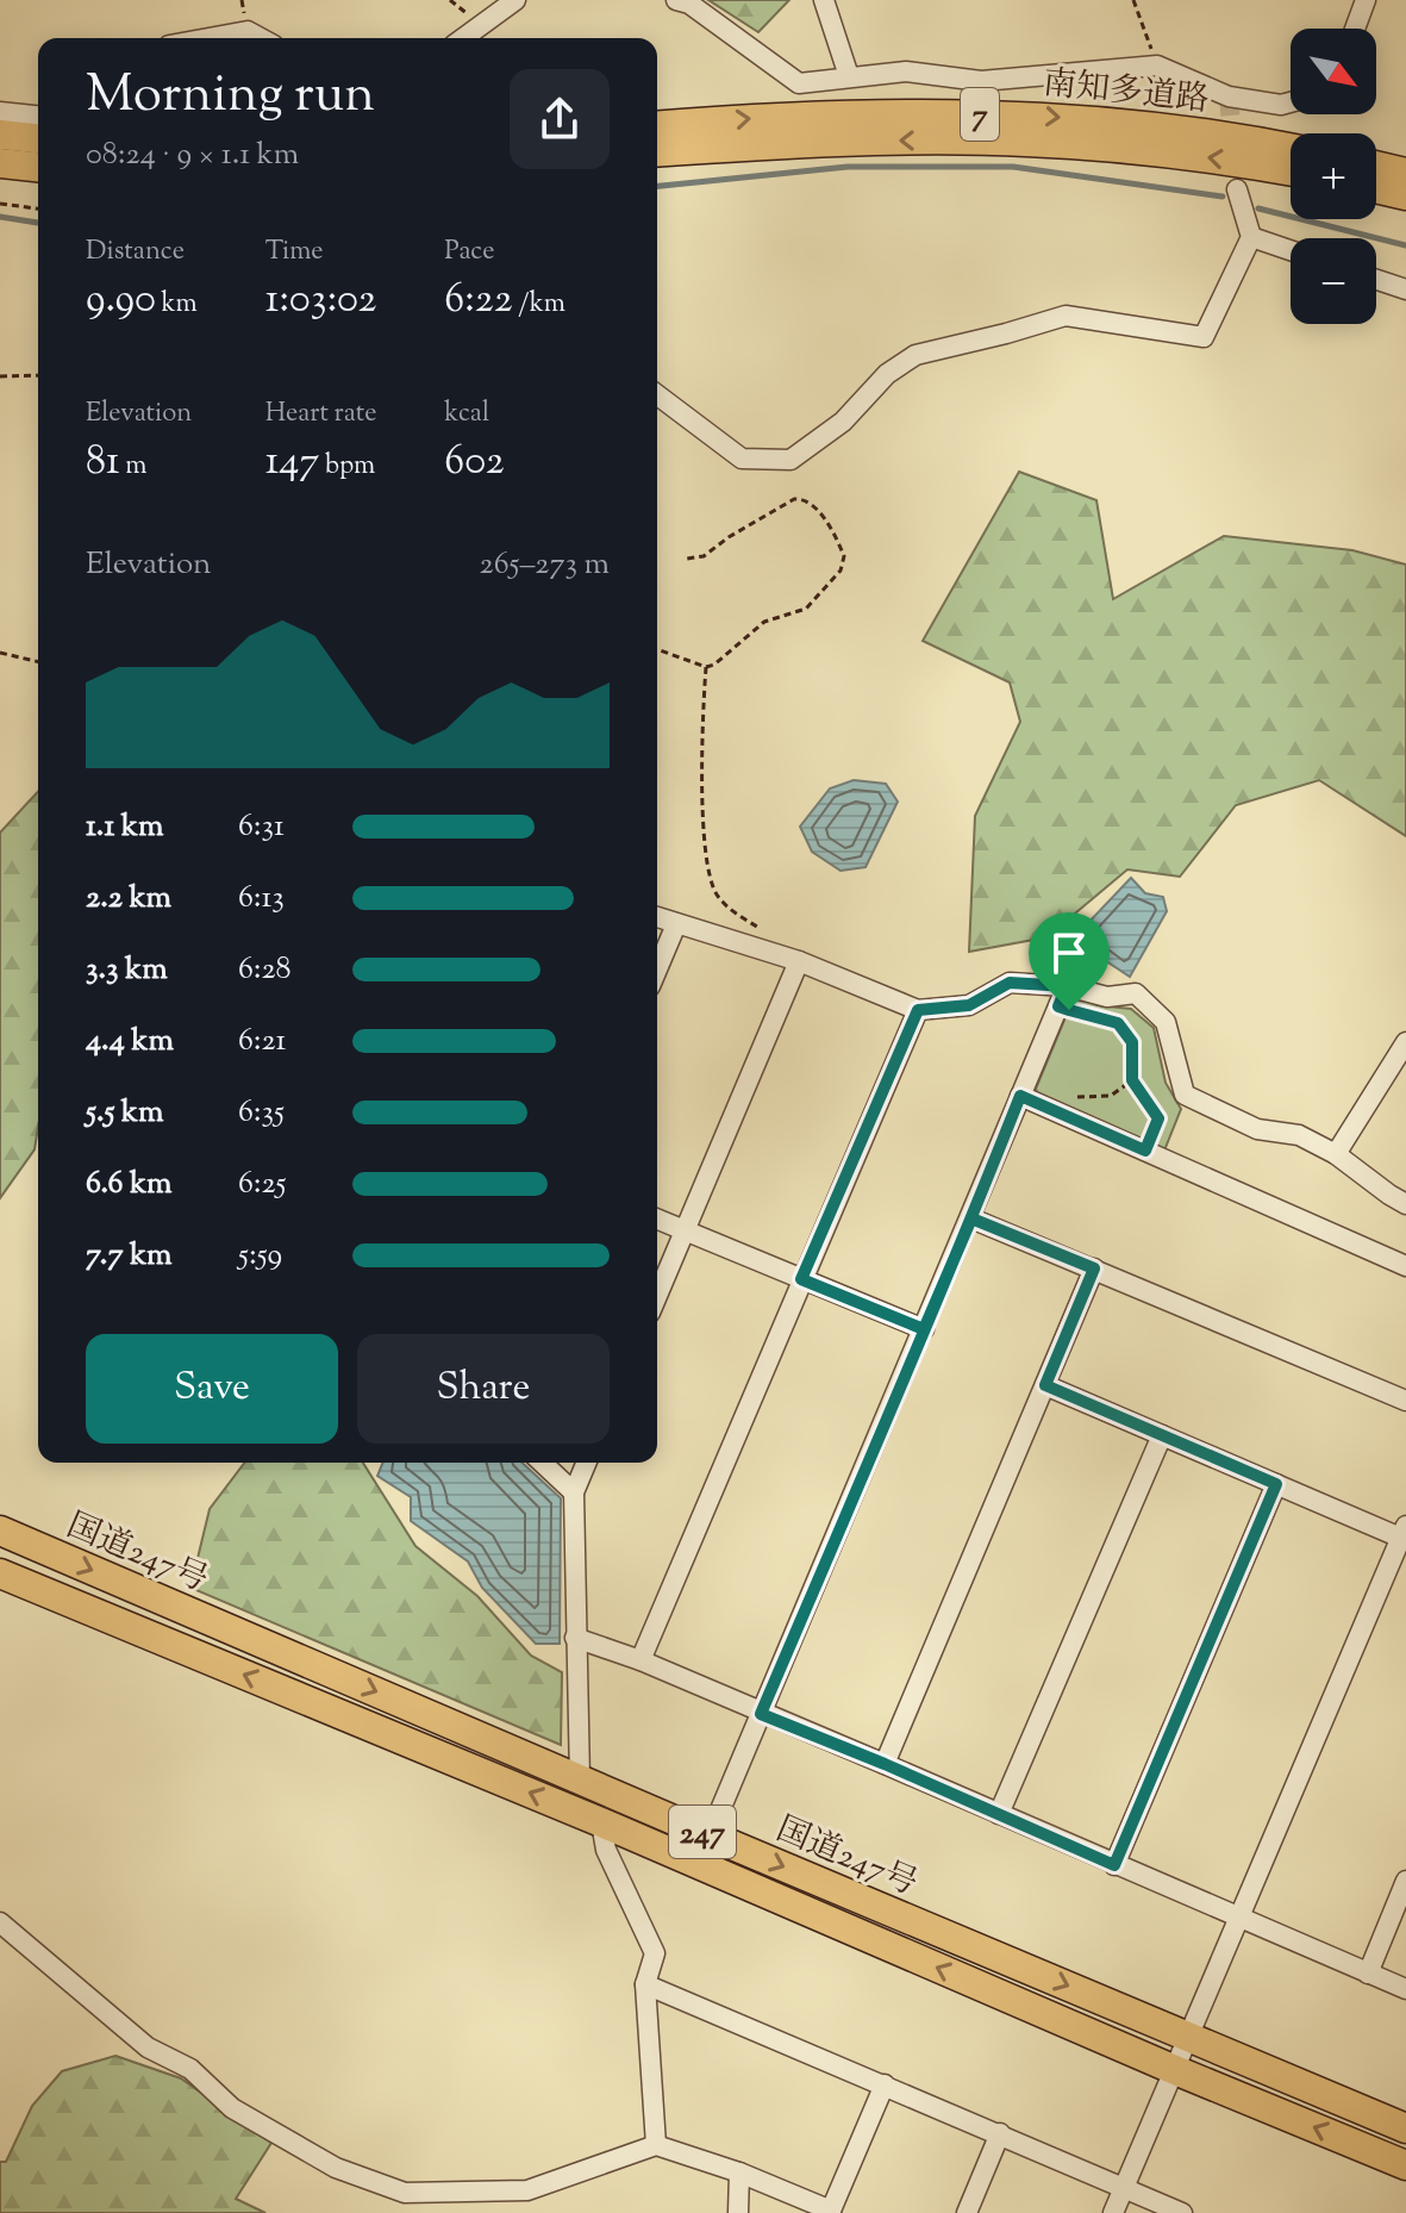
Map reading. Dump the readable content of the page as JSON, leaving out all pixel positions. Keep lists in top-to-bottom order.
{
  "streets": {
    "highway": [
      "南知多道路",
      "7",
      "国道247号",
      "247"
    ]
  },
  "north": "bottom right",
  "page": {
    "map_buttons": ["+", "−"],
    "heading": ["Morning run", "08:24 · 9 × 1.1 km"],
    "stats": [
      ["Distance", "9.90 km"],
      ["Time", "1:03:02"],
      ["Pace", "6:22 /km"],
      ["Elevation", "81 m"],
      ["Heart rate", "147 bpm"],
      ["kcal", "602"]
    ],
    "chart": ["Elevation", "265–273 m"],
    "list": [
      {
        "name": "1.1 km",
        "note": "6:31"
      },
      {
        "name": "2.2 km",
        "note": "6:13"
      },
      {
        "name": "3.3 km",
        "note": "6:28"
      },
      {
        "name": "4.4 km",
        "note": "6:21"
      },
      {
        "name": "5.5 km",
        "note": "6:35"
      },
      {
        "name": "6.6 km",
        "note": "6:25"
      },
      {
        "name": "7.7 km",
        "note": "5:59"
      }
    ],
    "buttons": ["Save", "Share"]
  }
}
